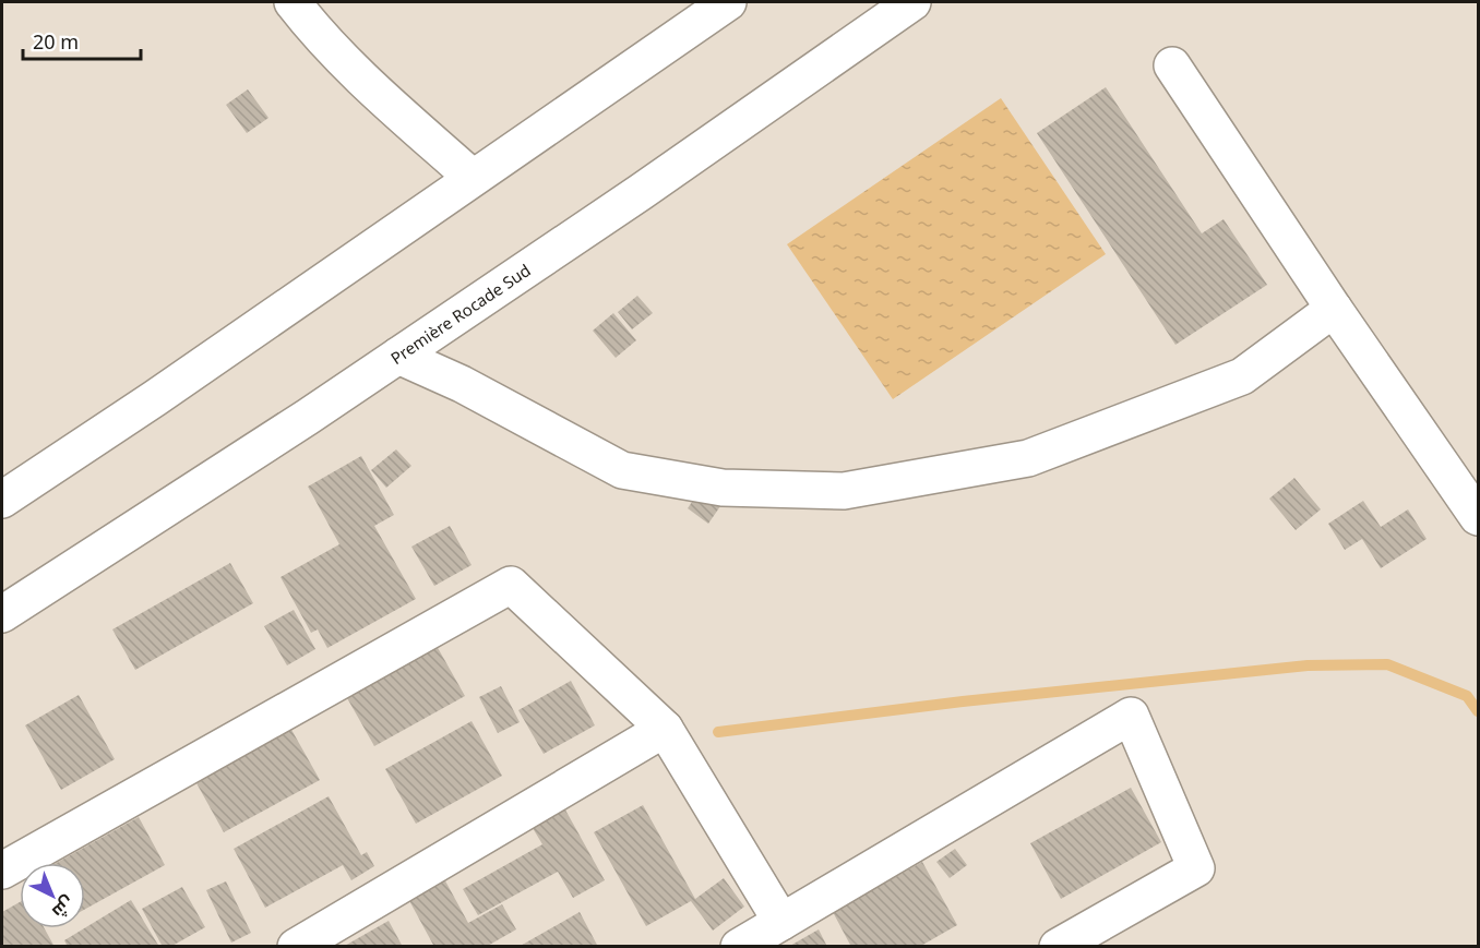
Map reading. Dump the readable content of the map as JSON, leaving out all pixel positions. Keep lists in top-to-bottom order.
{
  "streets": {
    "main road": ["Première Rocade Sud"]
  },
  "scale_bar": "20 m",
  "north": "bottom right"
}
